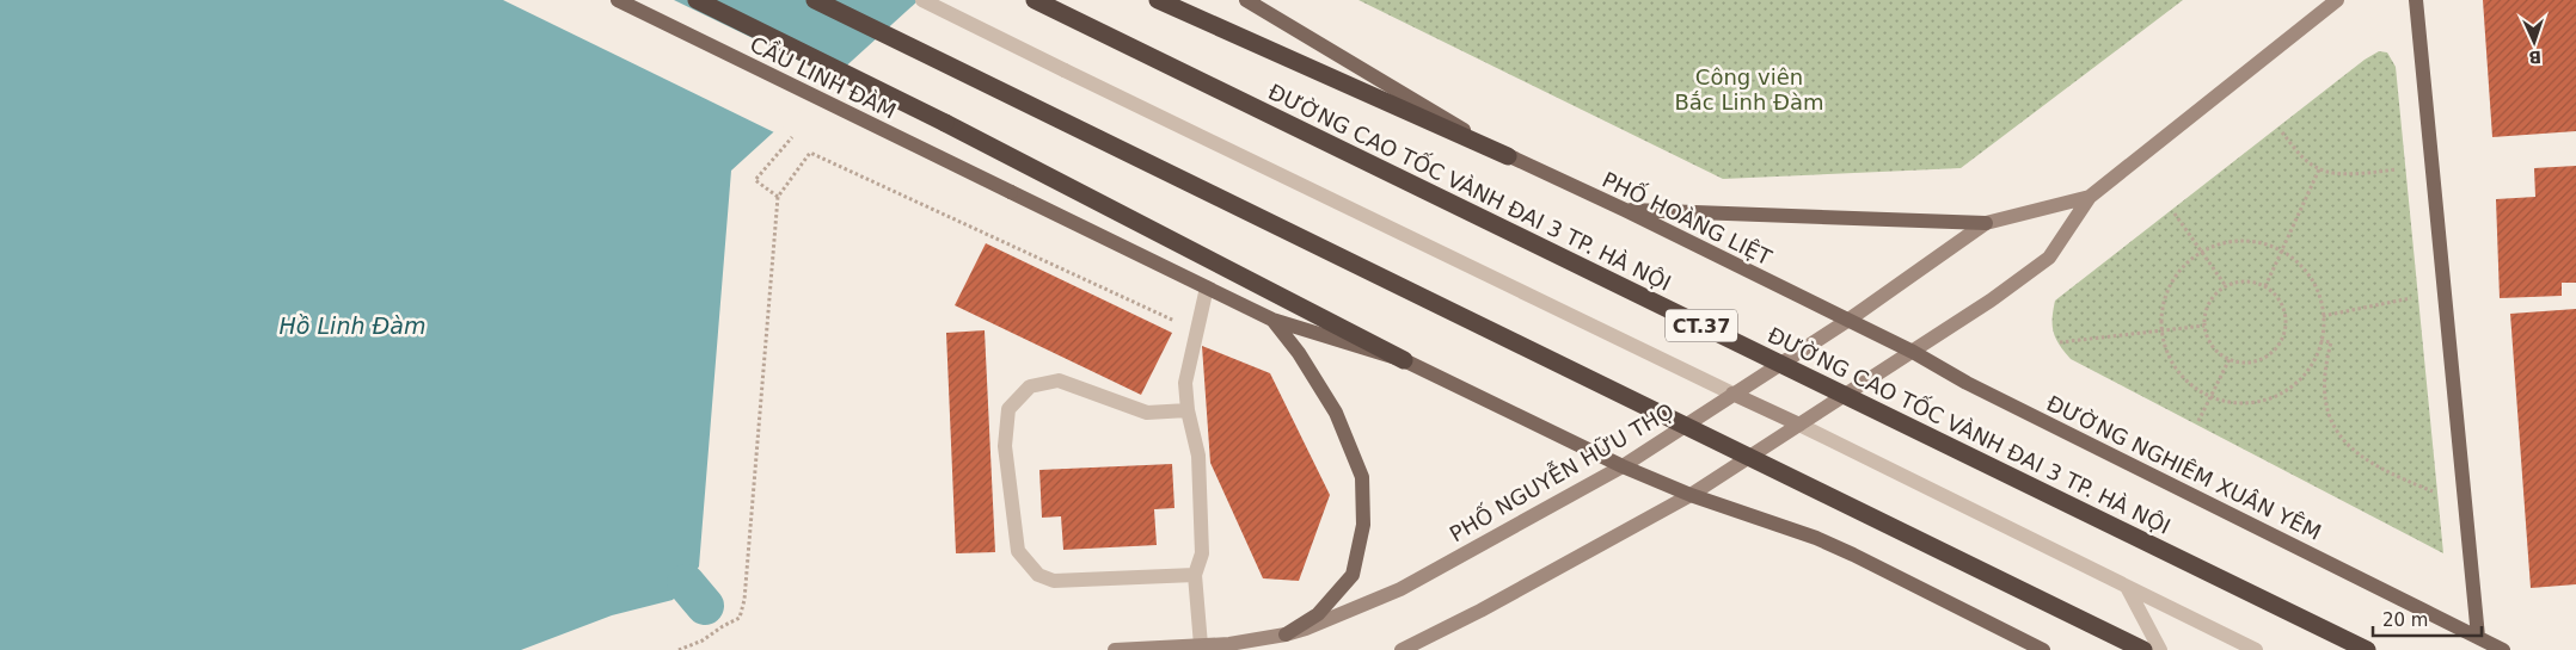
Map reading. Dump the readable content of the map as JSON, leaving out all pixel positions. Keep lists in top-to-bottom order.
{
  "streets": {
    "highway": ["ĐƯỜNG CAO TỐC VÀNH ĐAI 3 TP. HÀ NỘI", "CT.37"],
    "main road": [
      "CẦU LINH ĐÀM",
      "PHỐ HOÀNG LIỆT",
      "ĐƯỜNG NGHIÊM XUÂN YÊM",
      "PHỐ NGUYỄN HỮU THỌ"
    ]
  },
  "crossings": [
    ["PHỐ HOÀNG LIỆT", "ĐƯỜNG NGHIÊM XUÂN YÊM"],
    ["PHỐ HOÀNG LIỆT", "PHỐ NGUYỄN HỮU THỌ"],
    ["ĐƯỜNG NGHIÊM XUÂN YÊM", "PHỐ NGUYỄN HỮU THỌ"]
  ],
  "water": ["Hồ Linh Đàm"],
  "parks": ["Công viên Bắc Linh Đàm"],
  "scale_bar": "20 m",
  "north": "bottom"
}
